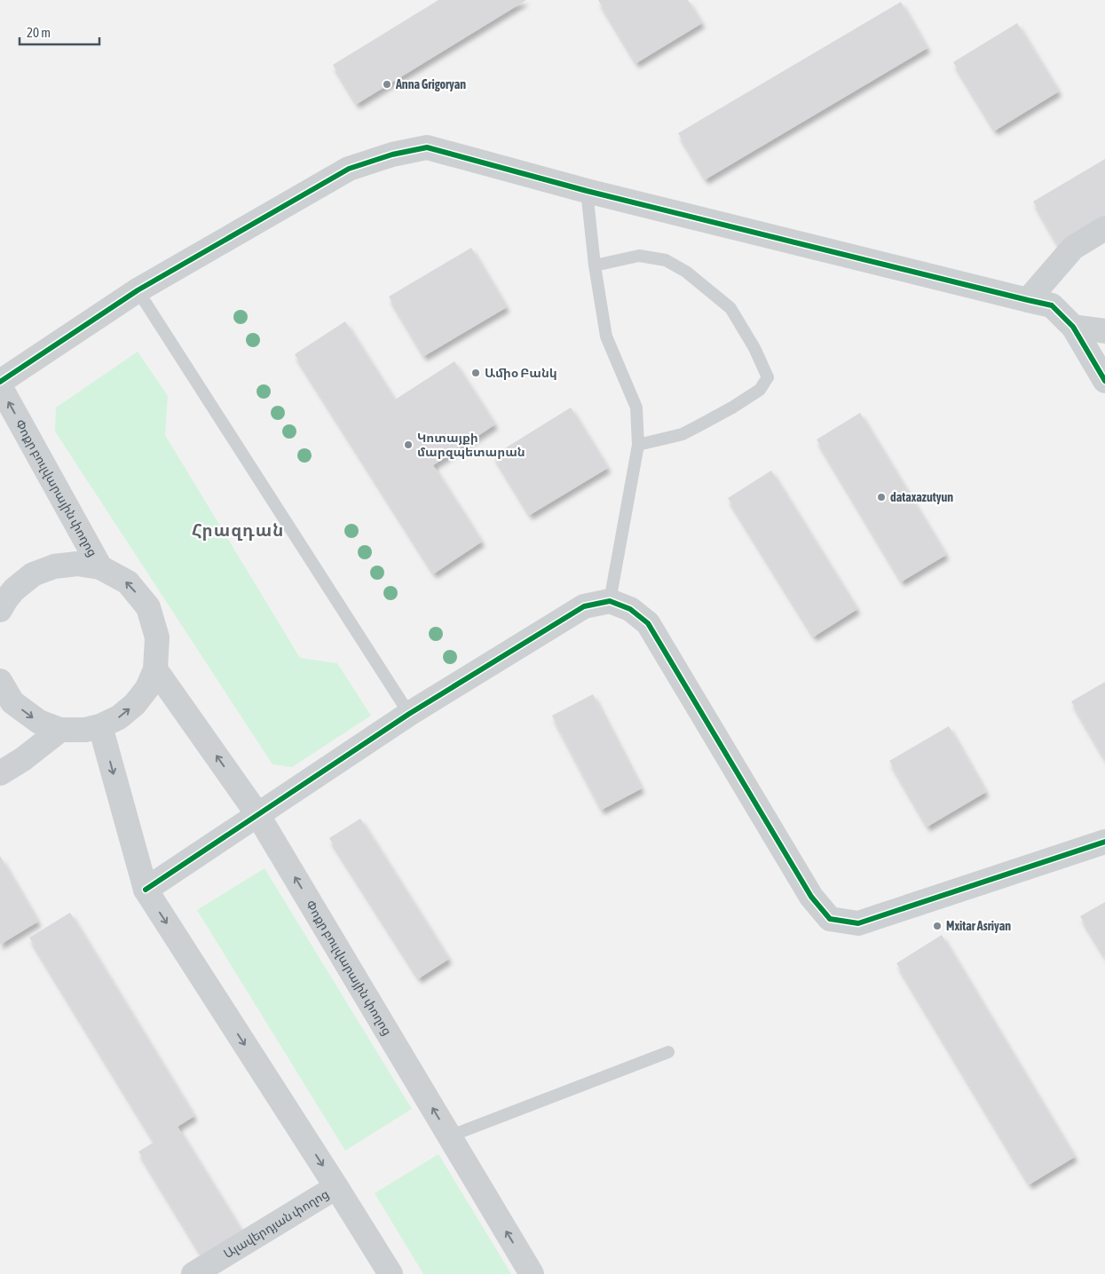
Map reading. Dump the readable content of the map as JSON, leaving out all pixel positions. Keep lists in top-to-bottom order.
{
  "streets": {
    "street": ["Փոքր բուլվարային փողոց", "Ալավերդյան փողոց"]
  },
  "districts": ["Հրազդան"],
  "places": [
    "Anna Grigoryan",
    "Ամիօ Բանկ",
    "Կոտայքի մարզպետարան",
    "dataxazutyun",
    "Mxitar Asriyan"
  ],
  "scale_bar": "20 m"
}
